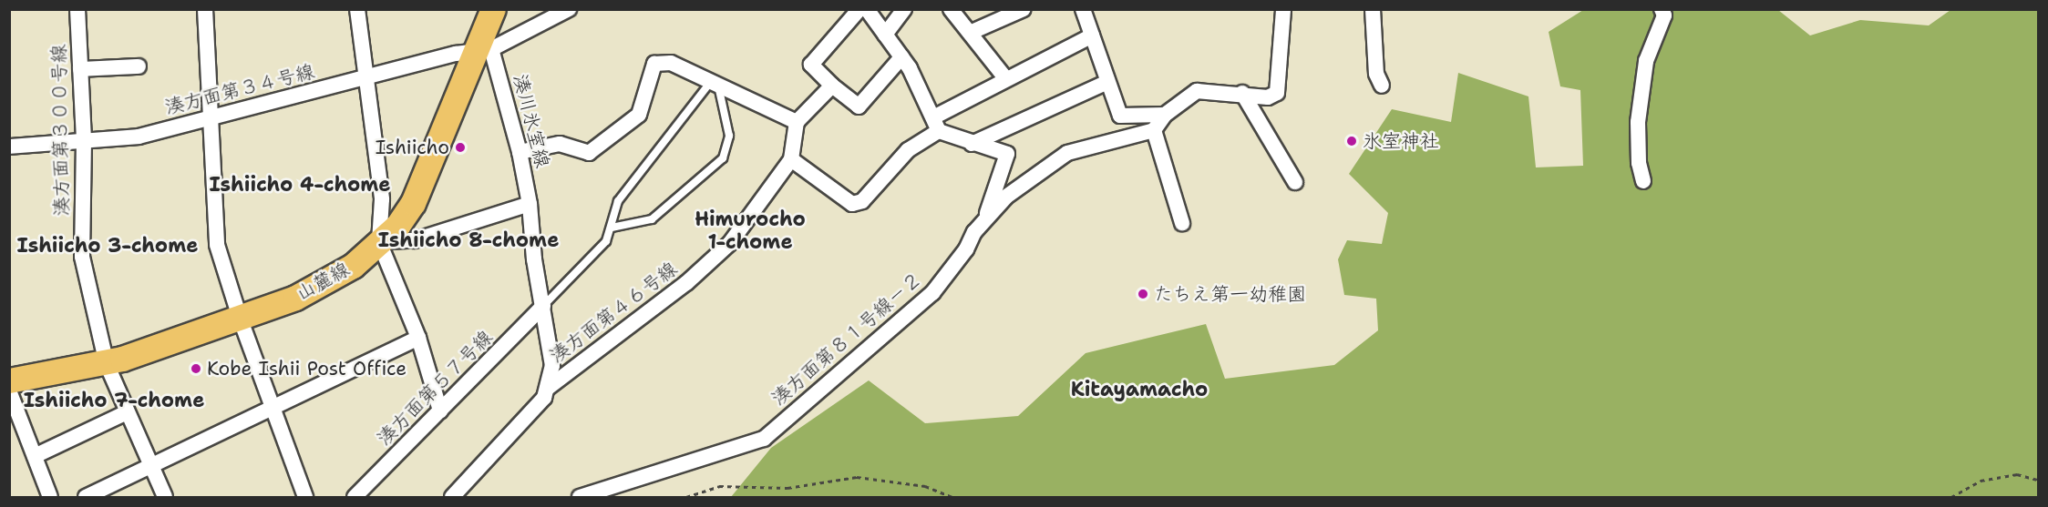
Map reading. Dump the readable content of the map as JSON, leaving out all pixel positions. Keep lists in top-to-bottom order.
{
  "streets": {
    "main road": ["山麓線"],
    "street": [
      "湊方面第３４号線",
      "湊川氷室線",
      "湊方面第３００号線",
      "湊方面第４６号線",
      "湊方面第８１号線－２",
      "湊方面第５７号線"
    ]
  },
  "crossings": [
    ["湊方面第３４号線", "湊川氷室線"],
    ["湊方面第３４号線", "湊方面第３００号線"],
    ["湊方面第３４号線", "山麓線"],
    ["湊川氷室線", "山麓線"],
    ["湊川氷室線", "湊方面第４６号線"],
    ["湊川氷室線", "湊方面第５７号線"],
    ["湊方面第３００号線", "山麓線"]
  ],
  "districts": [
    "Ishiicho 4-chome",
    "Himurocho 1-chome",
    "Ishiicho 8-chome",
    "Ishiicho 3-chome",
    "Kitayamacho",
    "Ishiicho 7-chome"
  ],
  "places": [
    "氷室神社",
    "Ishiicho",
    "たちえ第一幼稚園",
    "Kobe Ishii Post Office"
  ]
}
